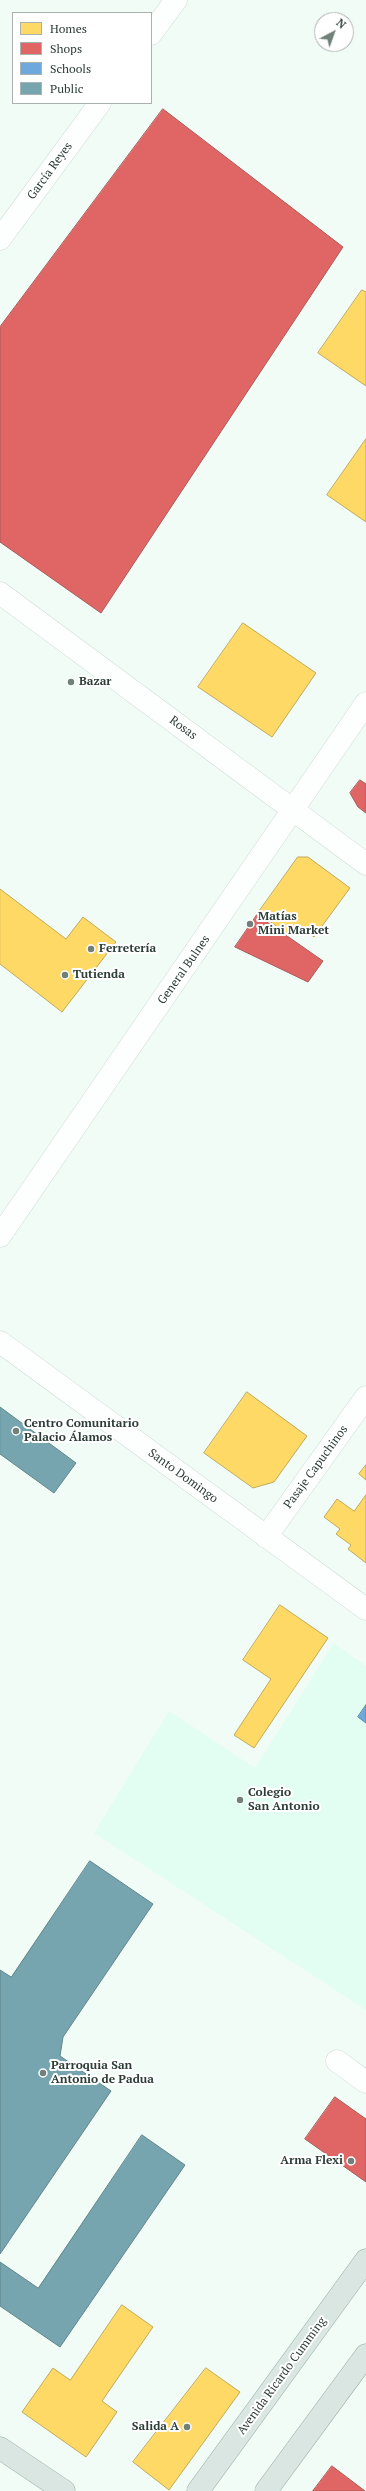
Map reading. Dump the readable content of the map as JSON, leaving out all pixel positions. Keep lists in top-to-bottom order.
{
  "streets": {
    "main road": ["Avenida Ricardo Cumming"],
    "street": [
      "García Reyes",
      "Rosas",
      "General Bulnes",
      "Pasaje Capuchinos",
      "Santo Domingo"
    ]
  },
  "crossings": [
    ["Rosas", "General Bulnes"],
    ["Pasaje Capuchinos", "Santo Domingo"]
  ],
  "places": [
    "Bazar",
    "Matías Mini Market",
    "Ferretería",
    "Tutienda",
    "Centro Comunitario Palacio Álamos",
    "Colegio San Antonio",
    "Parroquia San Antonio de Padua",
    "Arma Flexi",
    "Salida A"
  ],
  "legend": [
    "Homes",
    "Shops",
    "Schools",
    "Public"
  ],
  "north": "top right"
}
